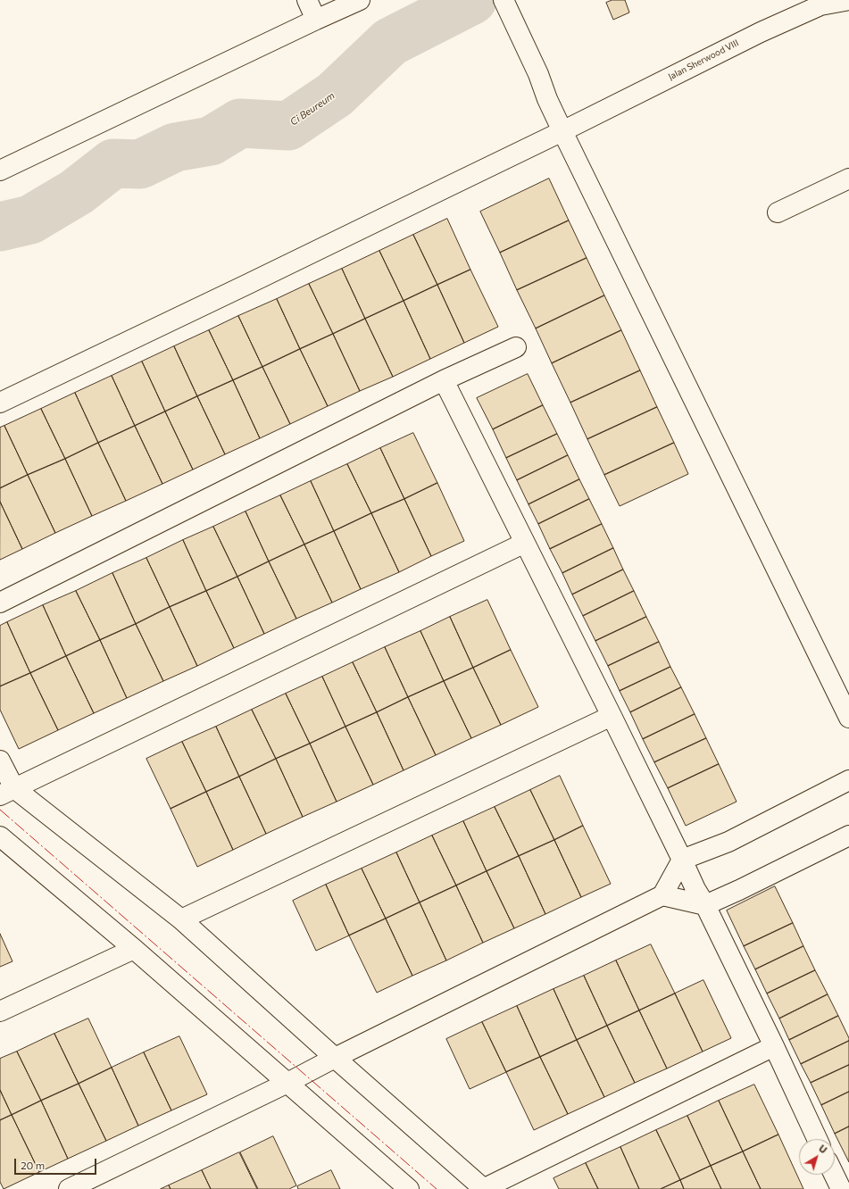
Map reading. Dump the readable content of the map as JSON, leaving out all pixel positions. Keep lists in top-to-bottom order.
{
  "streets": {
    "street": ["Jalan Sherwood VIII"]
  },
  "water": ["Ci Beureum"],
  "scale_bar": "20 m",
  "north": "top right"
}
